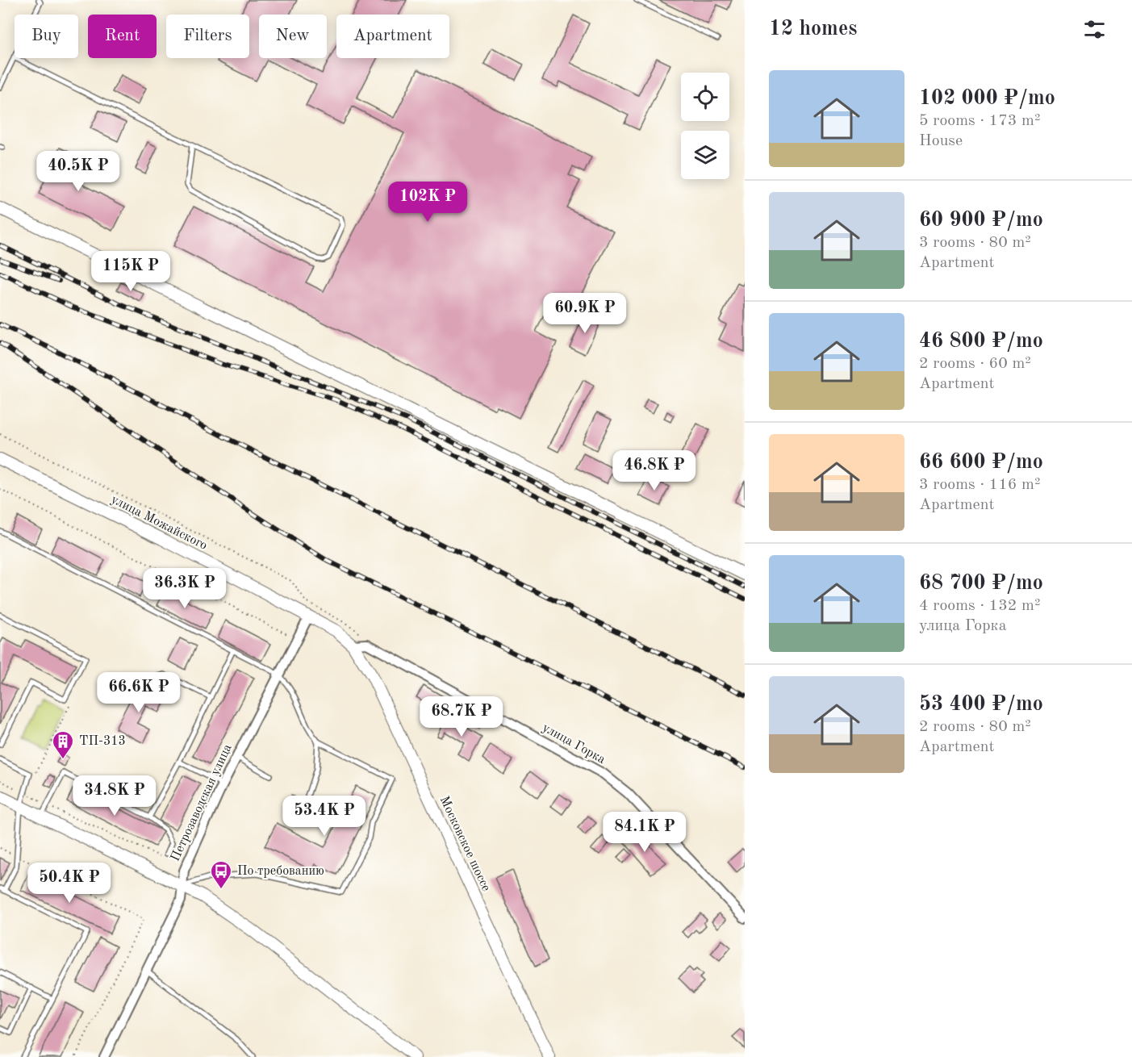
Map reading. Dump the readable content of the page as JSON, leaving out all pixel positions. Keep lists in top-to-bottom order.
{
  "streets": {
    "street": [
      "улица Можайского",
      "улица Горка",
      "Петрозаводская улица",
      "Московское шоссе"
    ]
  },
  "crossings": [
    ["улица Можайского", "Петрозаводская улица"],
    ["улица Можайского", "Московское шоссе"]
  ],
  "places": {
    "building": ["ТП-313"],
    "bus stop": ["По требованию"]
  },
  "page": {
    "heading": "12 homes",
    "chip": [
      "Buy",
      "Rent",
      "Filters",
      "New",
      "Apartment"
    ],
    "list": [
      {
        "name": "102 000 ₽/mo",
        "note": "5 rooms · 173 m² · House"
      },
      {
        "name": "60 900 ₽/mo",
        "note": "3 rooms · 80 m² · Apartment"
      },
      {
        "name": "46 800 ₽/mo",
        "note": "2 rooms · 60 m² · Apartment"
      },
      {
        "name": "66 600 ₽/mo",
        "note": "3 rooms · 116 m² · Apartment"
      },
      {
        "name": "68 700 ₽/mo",
        "note": "4 rooms · 132 m² · улица Горка"
      },
      {
        "name": "53 400 ₽/mo",
        "note": "2 rooms · 80 m² · Apartment"
      }
    ],
    "price": [
      "40.5K ₽",
      "102K ₽",
      "115K ₽",
      "60.9K ₽",
      "46.8K ₽",
      "36.3K ₽",
      "66.6K ₽",
      "68.7K ₽",
      "34.8K ₽",
      "53.4K ₽",
      "84.1K ₽",
      "50.4K ₽"
    ]
  }
}
